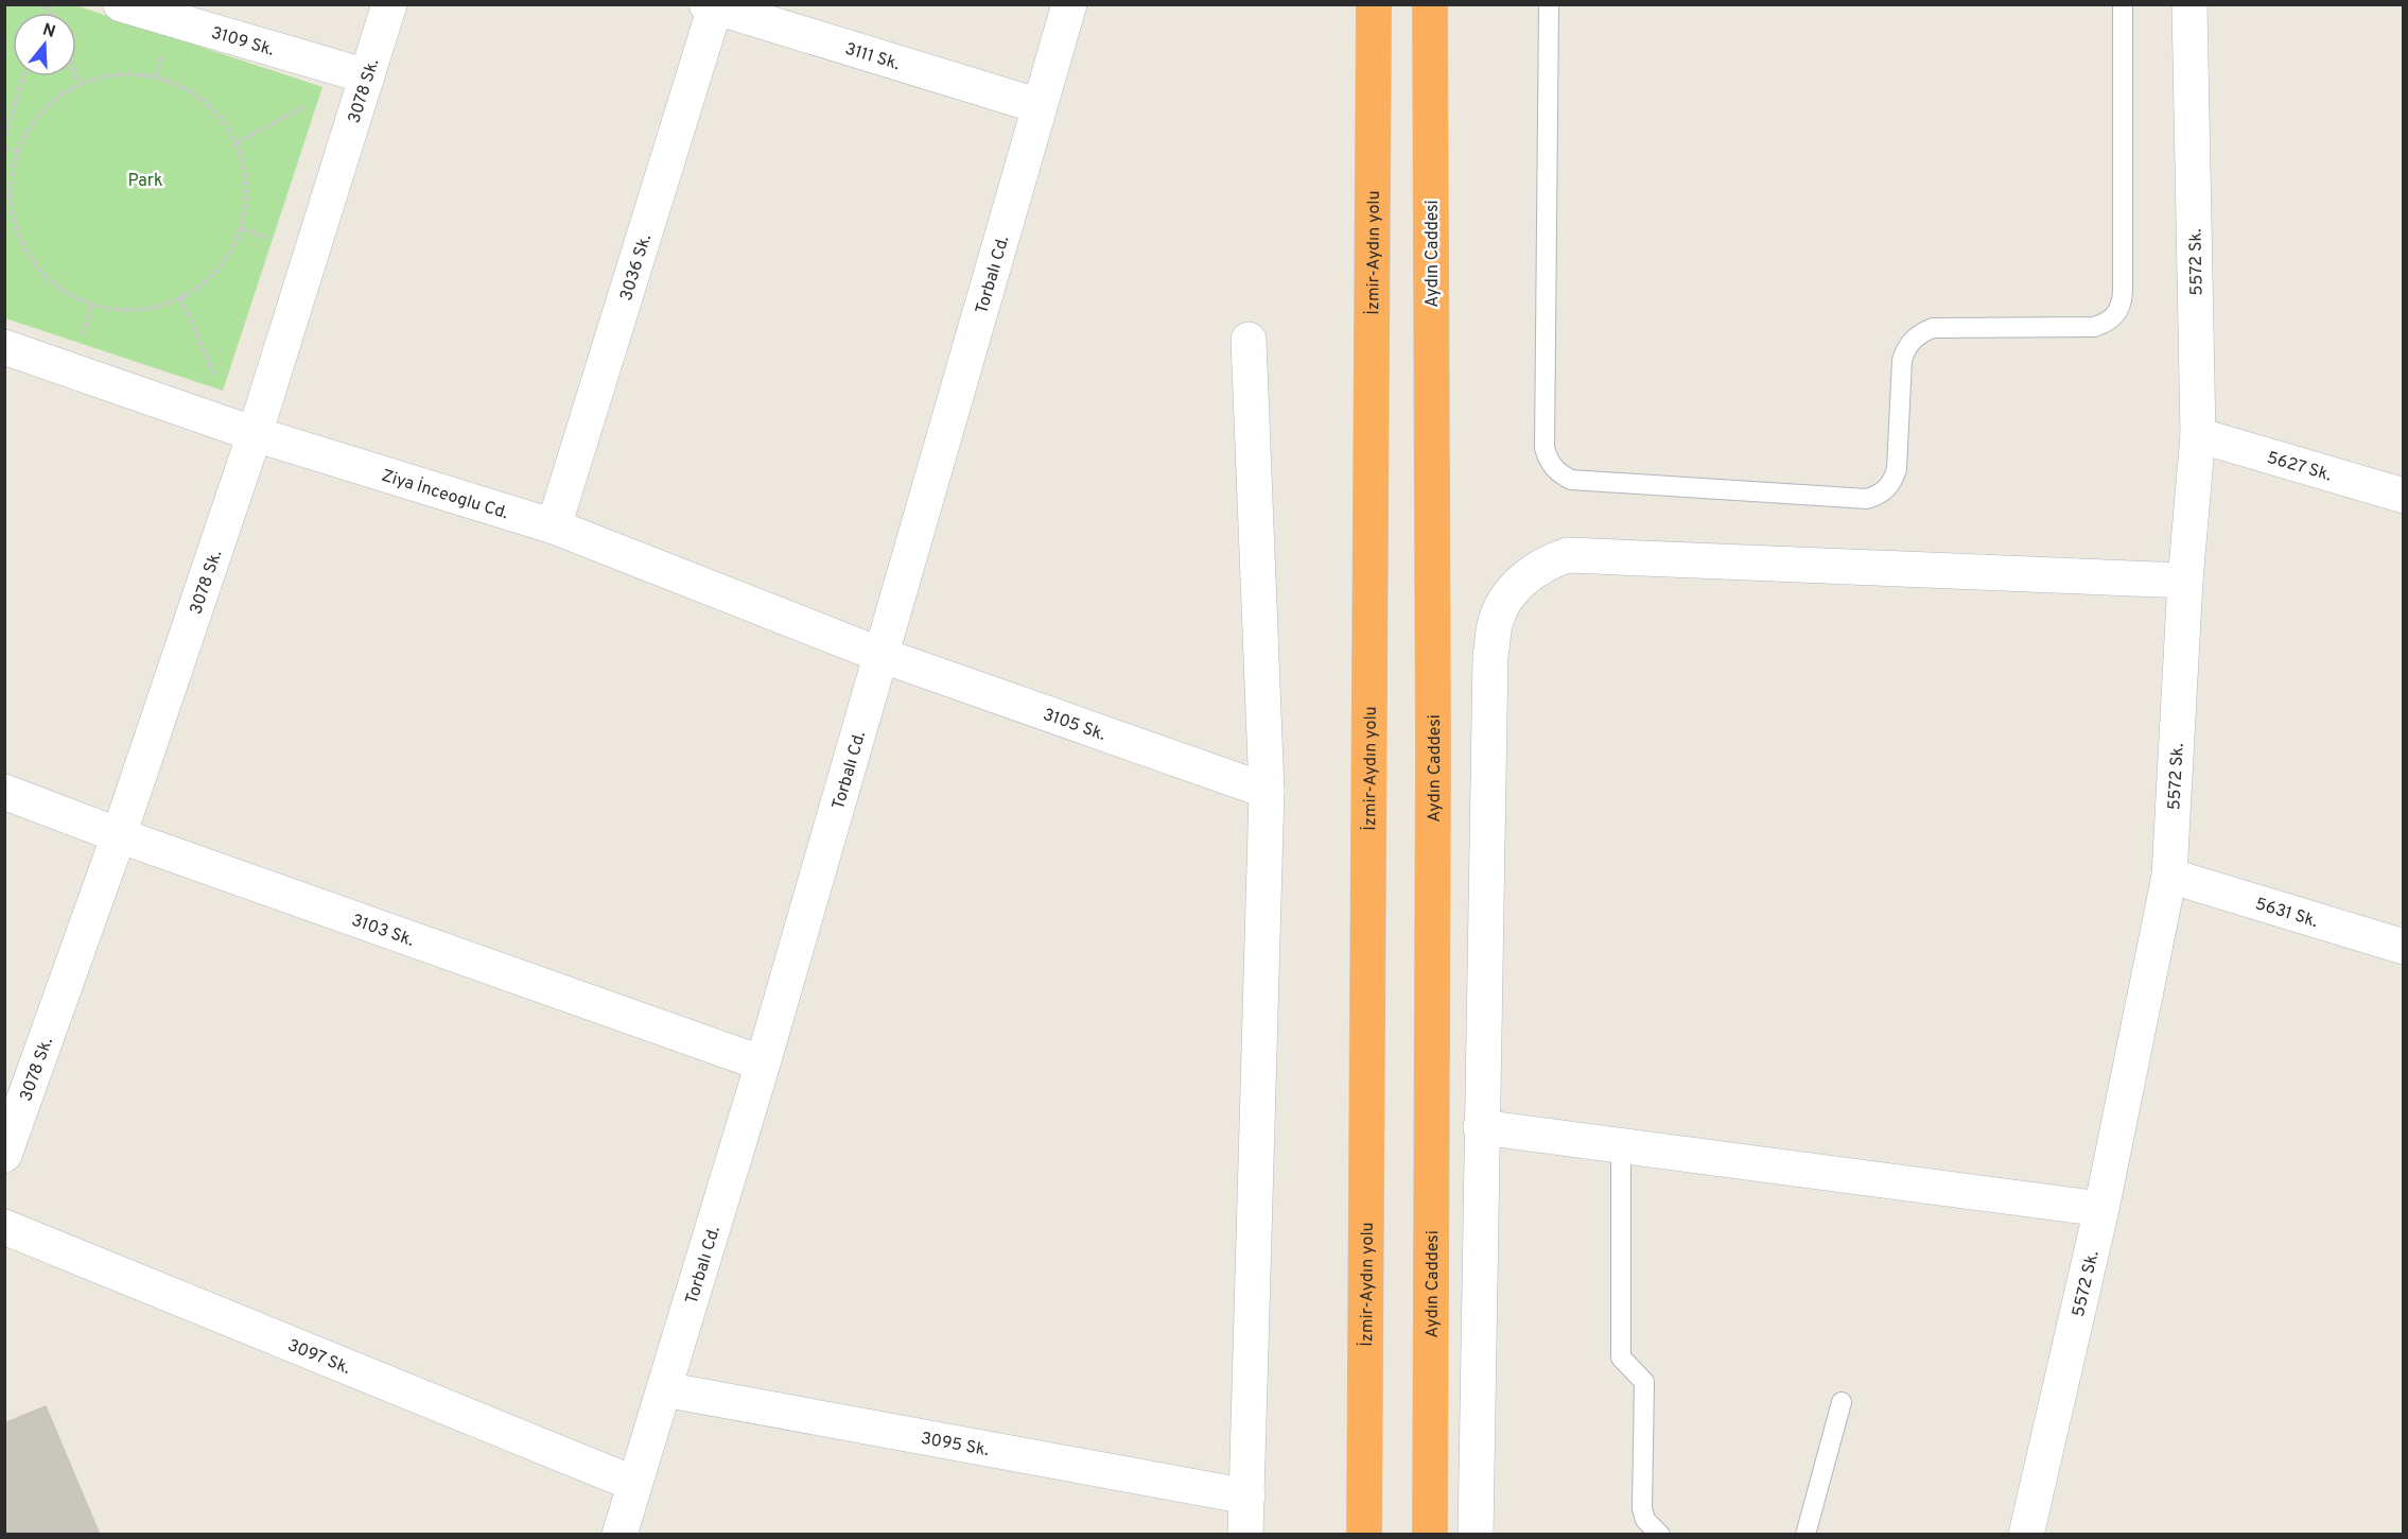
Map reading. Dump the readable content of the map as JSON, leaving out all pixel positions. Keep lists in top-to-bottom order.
{
  "streets": {
    "highway": ["İzmir-Aydın yolu", "Aydın Caddesi"],
    "street": [
      "3109 Sk.",
      "3111 Sk.",
      "3078 Sk.",
      "5572 Sk.",
      "3036 Sk.",
      "Torbalı Cd.",
      "5627 Sk.",
      "Ziya İnceoglu Cd.",
      "3105 Sk.",
      "5631 Sk.",
      "3103 Sk.",
      "3097 Sk.",
      "3095 Sk."
    ]
  },
  "crossings": [
    ["3109 Sk.", "3078 Sk."],
    ["3111 Sk.", "3036 Sk."],
    ["3111 Sk.", "Torbalı Cd."],
    ["3078 Sk.", "Ziya İnceoglu Cd."],
    ["3078 Sk.", "3103 Sk."],
    ["5572 Sk.", "5627 Sk."],
    ["5572 Sk.", "5631 Sk."],
    ["3036 Sk.", "Ziya İnceoglu Cd."],
    ["Torbalı Cd.", "Ziya İnceoglu Cd."],
    ["Torbalı Cd.", "3105 Sk."],
    ["Torbalı Cd.", "3103 Sk."],
    ["Torbalı Cd.", "3097 Sk."],
    ["Torbalı Cd.", "3095 Sk."],
    ["Ziya İnceoglu Cd.", "3105 Sk."]
  ],
  "parks": ["Park"],
  "north": "top"
}
